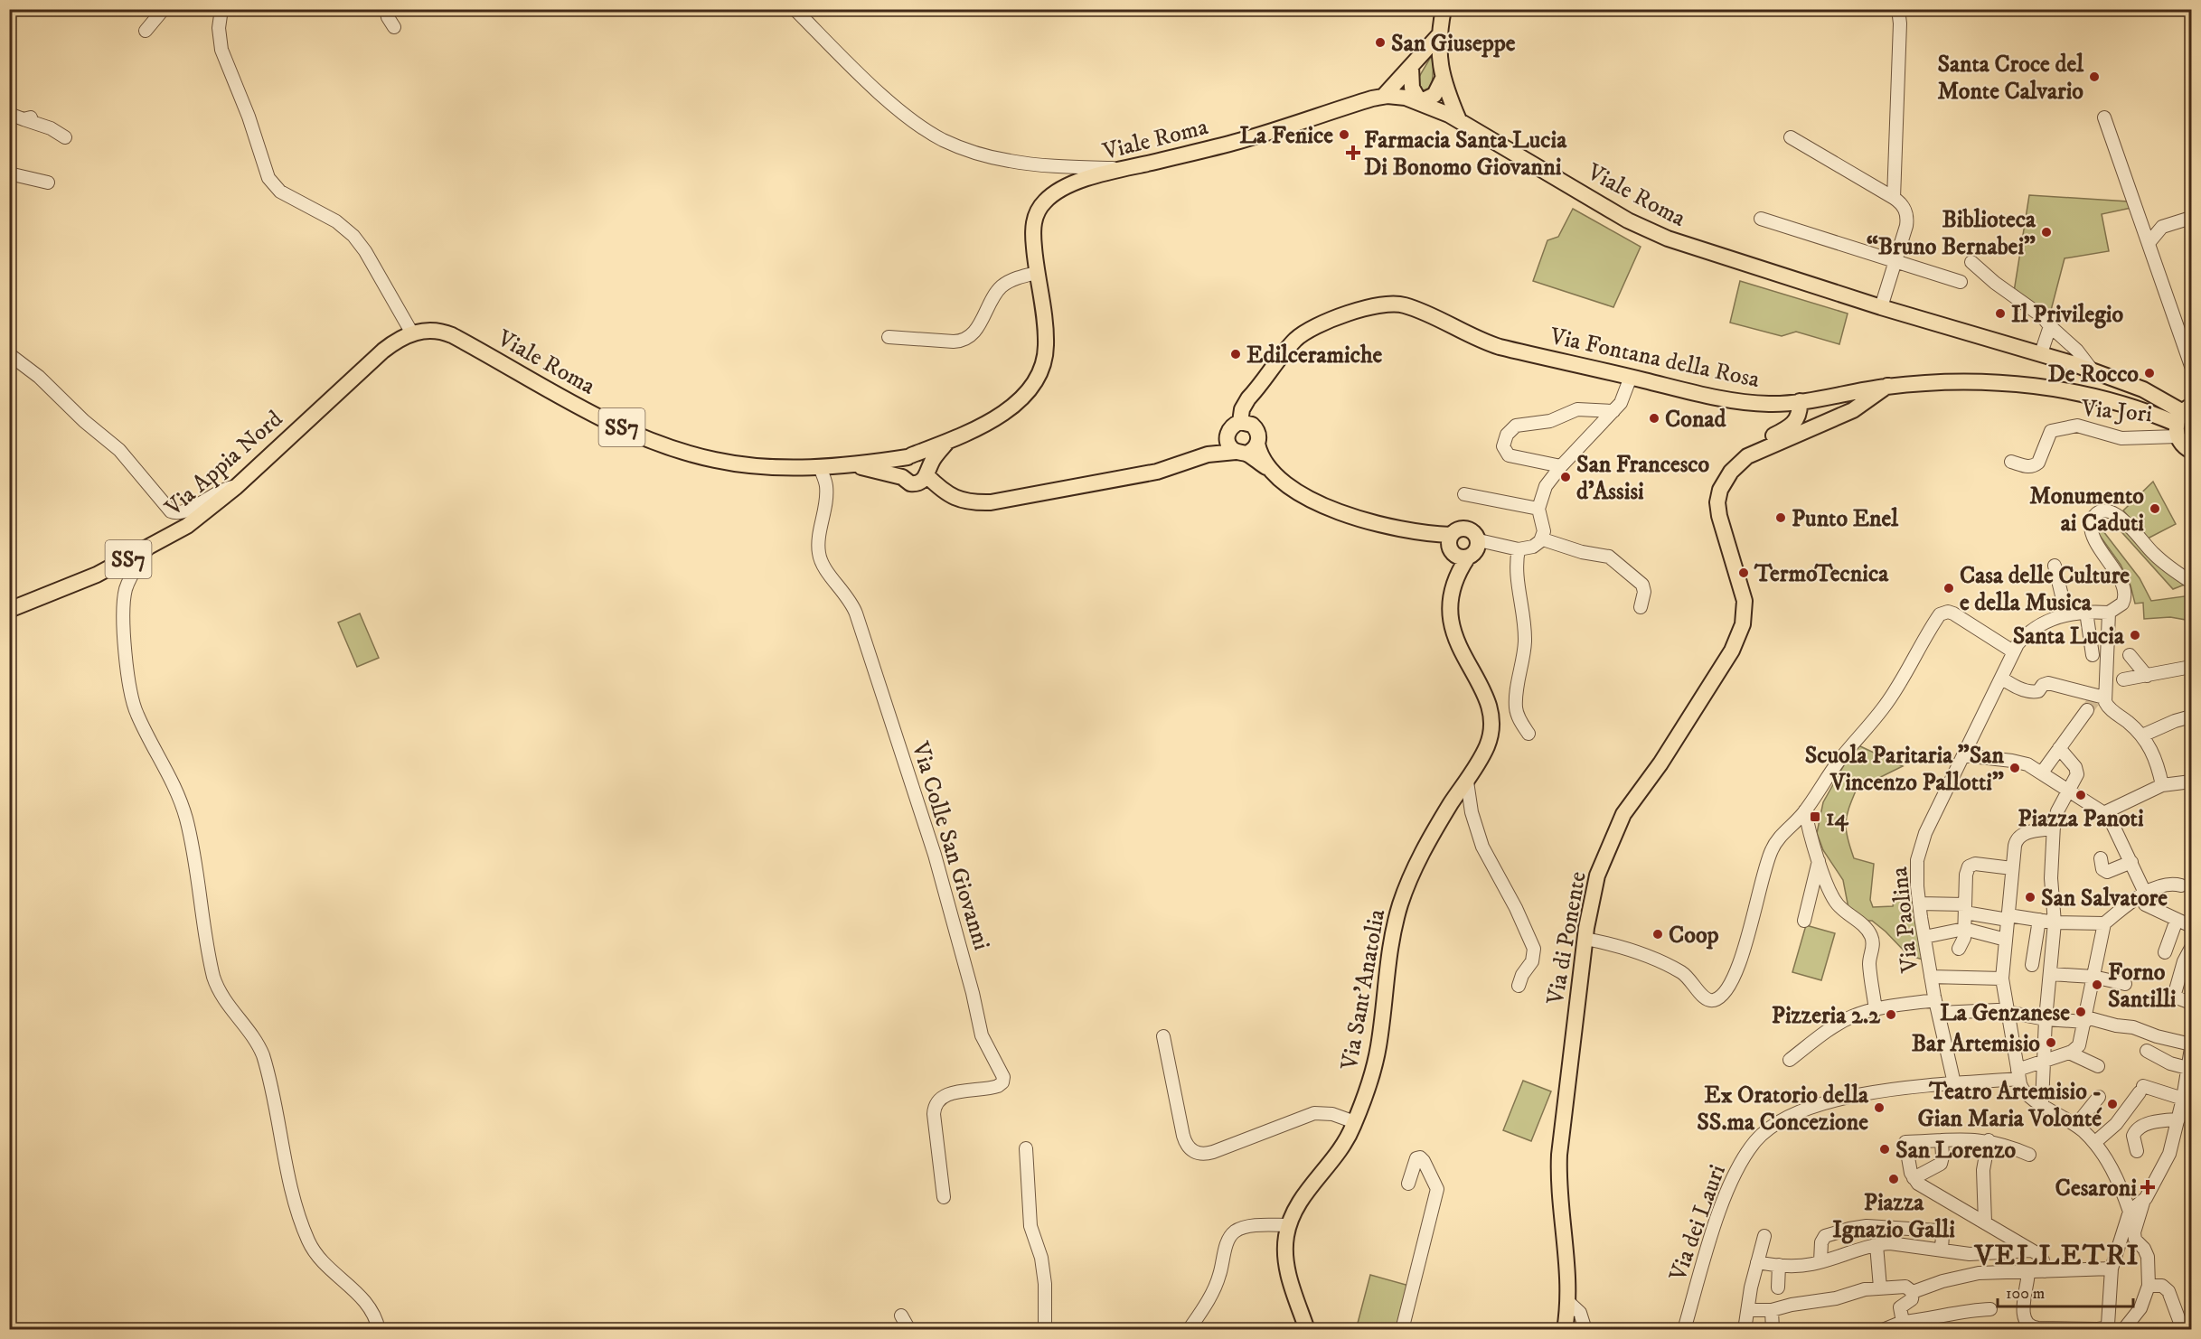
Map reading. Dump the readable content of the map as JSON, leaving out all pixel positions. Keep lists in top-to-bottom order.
{
  "streets": {
    "main road": [
      "Viale Roma",
      "Via Fontana della Rosa",
      "SS7",
      "Via Appia Nord",
      "Via di Ponente",
      "Via Sant'Anatolia"
    ],
    "street": [
      "Via Jori",
      "Via Colle San Giovanni",
      "Via Paolina",
      "Via dei Lauri"
    ]
  },
  "crossings": [
    ["Viale Roma", "Via Fontana della Rosa"],
    ["Viale Roma", "Via Jori"],
    ["Viale Roma", "Via Appia Nord"],
    ["Viale Roma", "Via Colle San Giovanni"],
    ["Via Fontana della Rosa", "Via Jori"],
    ["Via Fontana della Rosa", "Via di Ponente"],
    ["Via Paolina", "Via dei Lauri"]
  ],
  "districts": ["VELLETRI"],
  "places": {
    "other": [
      "San Giuseppe",
      "Santa Croce del Monte Calvario",
      "La Fenice",
      "Biblioteca “Bruno Bernabei”",
      "Il Privilegio",
      "Edilceramiche",
      "De Rocco",
      "Conad",
      "San Francesco d'Assisi",
      "Monumento ai Caduti",
      "Punto Enel",
      "TermoTecnica",
      "Casa delle Culture e della Musica",
      "Santa Lucia",
      "Scuola Paritaria \"San Vincenzo Pallotti\"",
      "Piazza Panoti",
      "San Salvatore",
      "Coop",
      "Forno Santilli",
      "La Genzanese",
      "Pizzeria 2.2",
      "Bar Artemisio",
      "Teatro Artemisio - Gian Maria Volonté",
      "Ex Oratorio della SS.ma Concezione",
      "San Lorenzo",
      "Piazza Ignazio Galli"
    ],
    "health": ["Farmacia Santa Lucia Di Bonomo Giovanni", "Cesaroni"],
    "transit": ["14"]
  },
  "scale_bar": "100 m"
}
